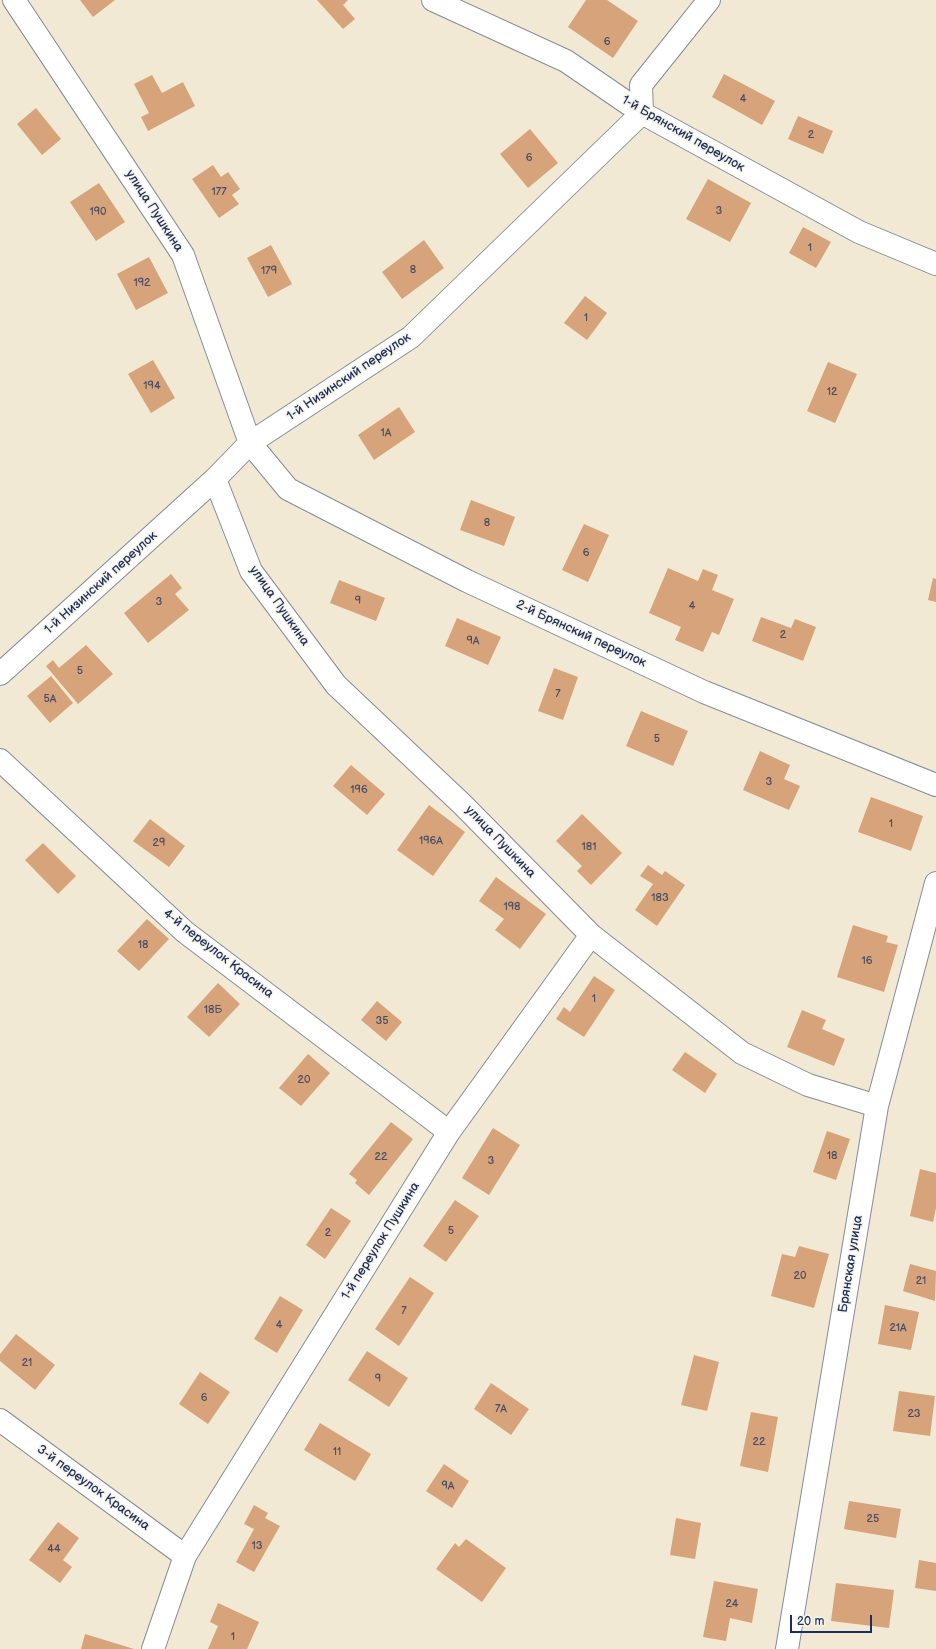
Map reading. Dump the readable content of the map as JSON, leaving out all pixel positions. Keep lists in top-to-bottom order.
{
  "streets": {
    "street": [
      "1-й Брянский переулок",
      "улица Пушкина",
      "1-й Низинский переулок",
      "2-й Брянский переулок",
      "4-й переулок Красина",
      "1-й переулок Пушкина",
      "Брянская улица",
      "3-й переулок Красина"
    ]
  },
  "crossings": [
    ["1-й Брянский переулок", "1-й Низинский переулок"],
    ["улица Пушкина", "1-й Низинский переулок"],
    ["улица Пушкина", "2-й Брянский переулок"],
    ["улица Пушкина", "1-й переулок Пушкина"],
    ["улица Пушкина", "Брянская улица"],
    ["1-й Низинский переулок", "2-й Брянский переулок"],
    ["4-й переулок Красина", "1-й переулок Пушкина"],
    ["1-й переулок Пушкина", "3-й переулок Красина"]
  ],
  "house_numbers": [
    "6",
    "4",
    "2",
    "6",
    "177",
    "3",
    "190",
    "1",
    "8",
    "179",
    "192",
    "1",
    "194",
    "12",
    "1А",
    "8",
    "6",
    "9",
    "3",
    "4",
    "2",
    "9А",
    "5",
    "7",
    "5А",
    "5",
    "3",
    "196",
    "1",
    "196А",
    "29",
    "181",
    "183",
    "198",
    "18",
    "16",
    "1",
    "18Б",
    "35",
    "20",
    "18",
    "22",
    "3",
    "5",
    "2",
    "20",
    "21",
    "7",
    "4",
    "21А",
    "21",
    "9",
    "6",
    "7А",
    "23",
    "22",
    "11",
    "9А",
    "25",
    "13",
    "44",
    "24",
    "1"
  ],
  "scale_bar": "20 m"
}
